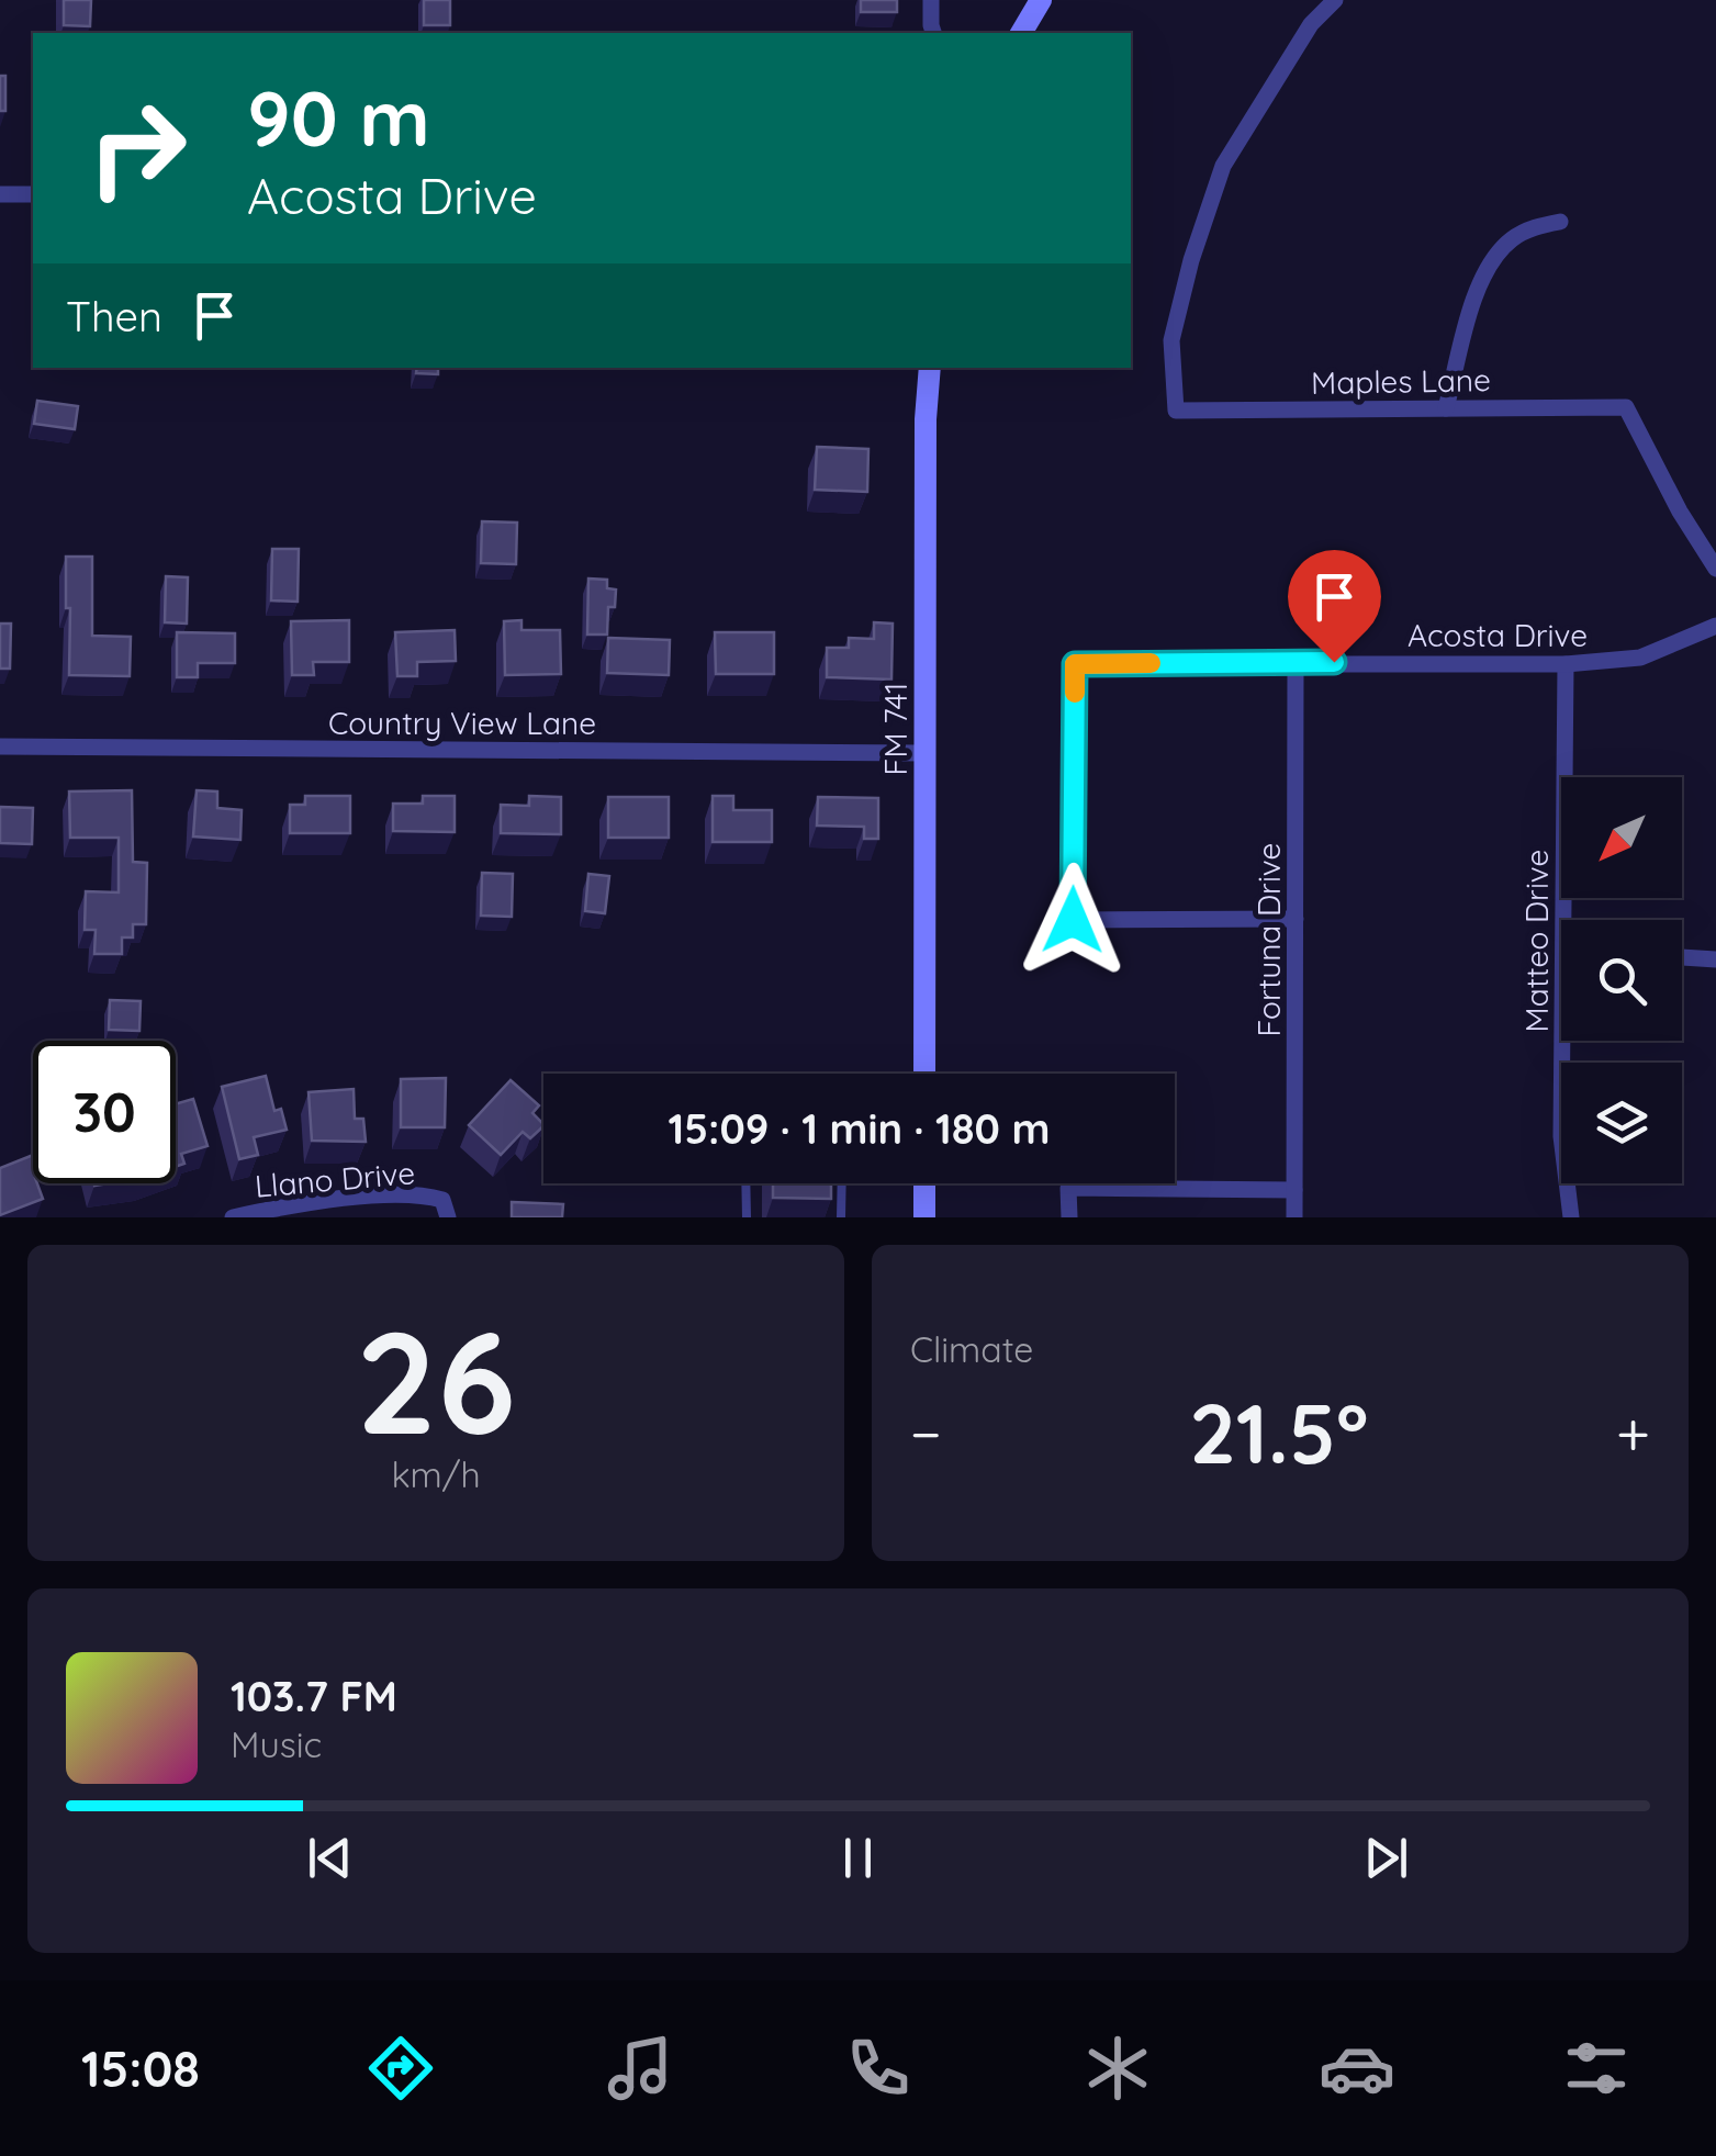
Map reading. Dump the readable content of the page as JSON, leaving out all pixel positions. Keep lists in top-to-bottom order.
{
  "streets": {
    "main road": ["FM 741"],
    "street": [
      "Maples Lane",
      "Acosta Drive",
      "Country View Lane",
      "Fortuna Drive",
      "Matteo Drive",
      "Llano Drive"
    ]
  },
  "crossings": [
    ["Acosta Drive", "Fortuna Drive"],
    ["Acosta Drive", "Matteo Drive"],
    ["Country View Lane", "FM 741"]
  ],
  "north": "bottom left",
  "page": {
    "turn": ["90 m", "Acosta Drive"],
    "then": "Then",
    "limit": "30",
    "trip": "15:09 · 1 min · 180 m",
    "tile": [
      ["26", "km/h"],
      "Climate"
    ],
    "heat": ["−", "21.5°", "+"],
    "song": ["103.7 FM", "Music"],
    "tabs": "15:08"
  }
}
